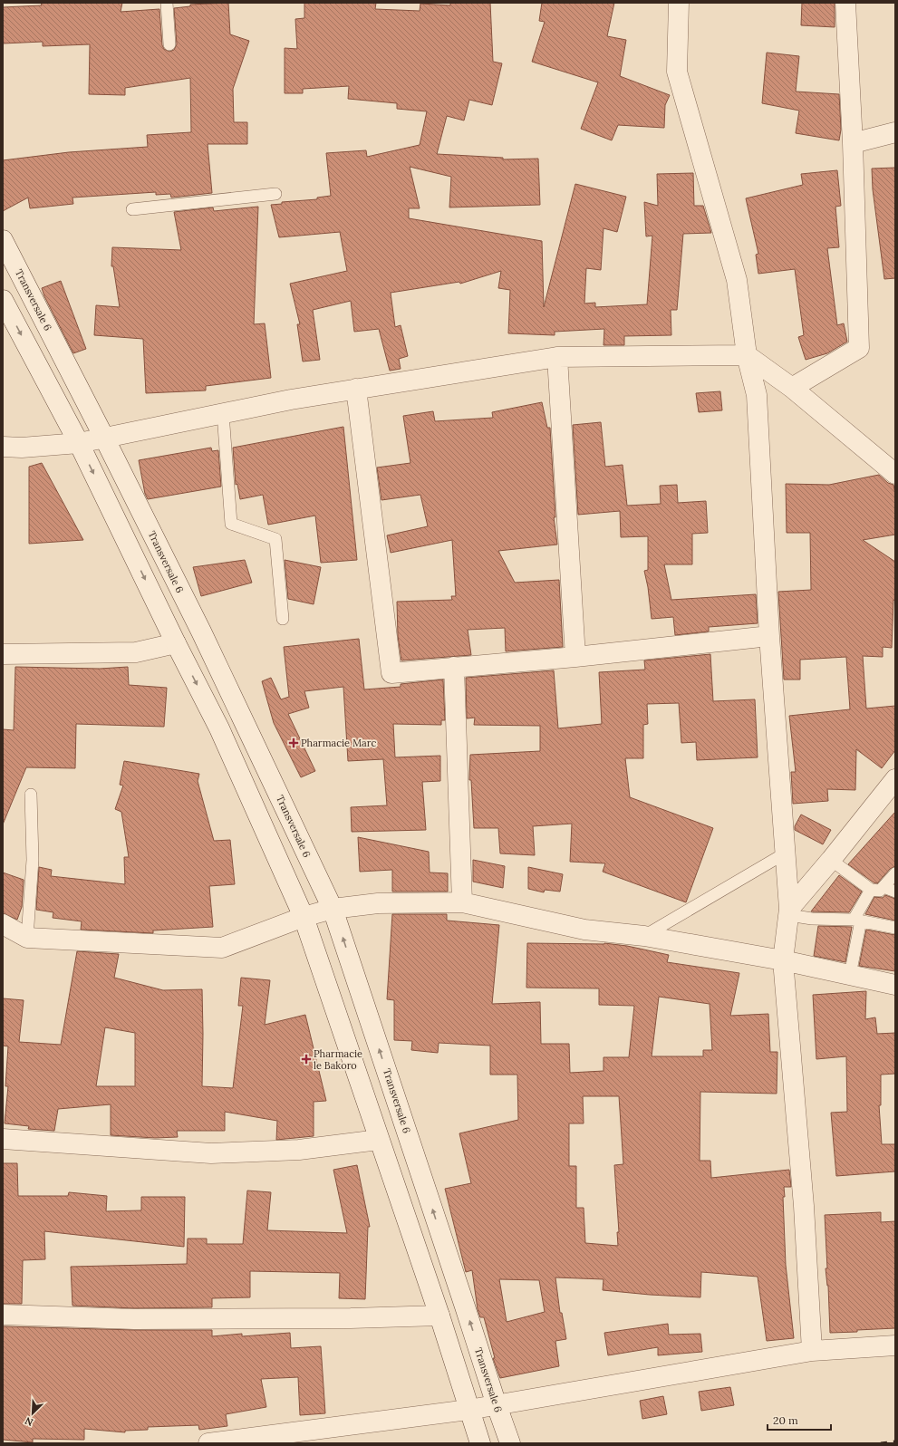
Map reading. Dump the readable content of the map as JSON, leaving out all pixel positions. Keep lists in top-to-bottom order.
{
  "streets": {
    "street": ["Transversale 6"]
  },
  "places": {
    "health": ["Pharmacie Marc", "Pharmacie le Bakoro"]
  },
  "scale_bar": "20 m",
  "north": "bottom left"
}
